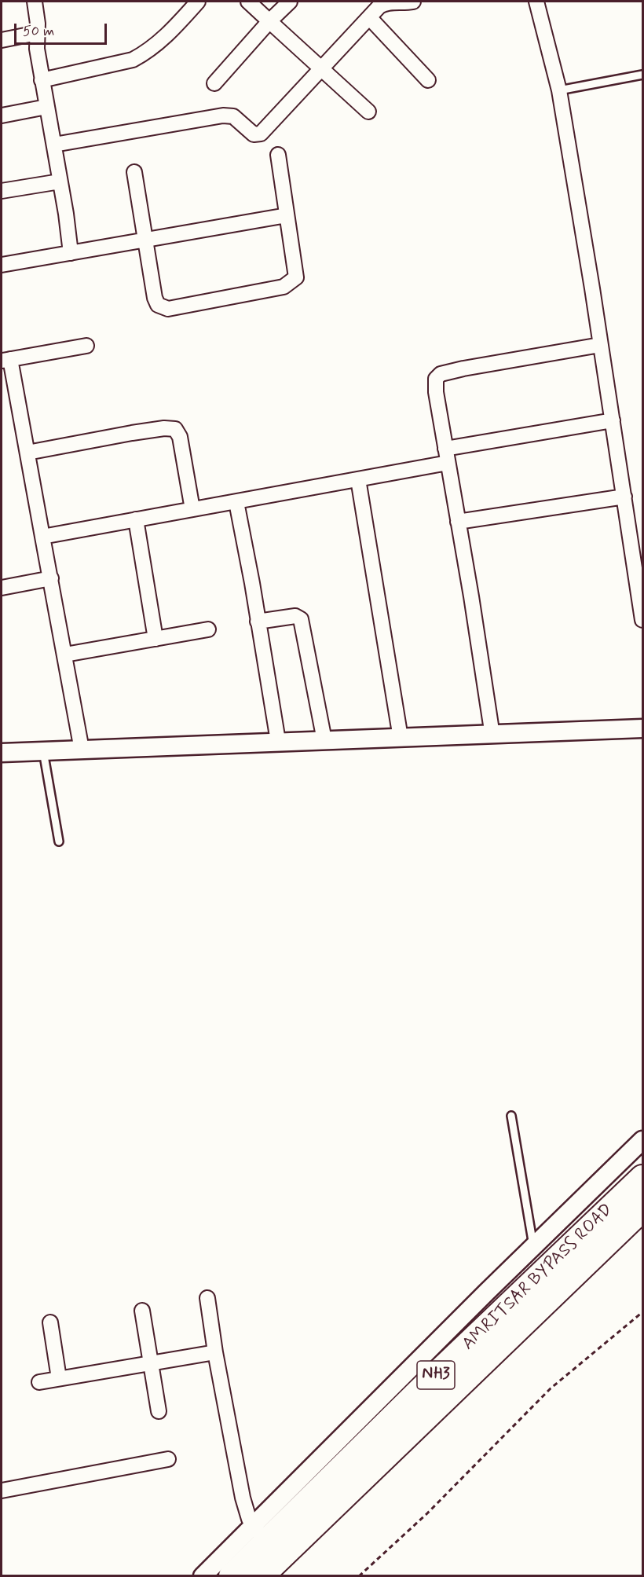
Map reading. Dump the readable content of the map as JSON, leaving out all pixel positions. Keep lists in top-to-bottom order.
{
  "streets": {
    "highway": ["AMRITSAR BYPASS ROAD", "NH3"]
  },
  "scale_bar": "50 m"
}
